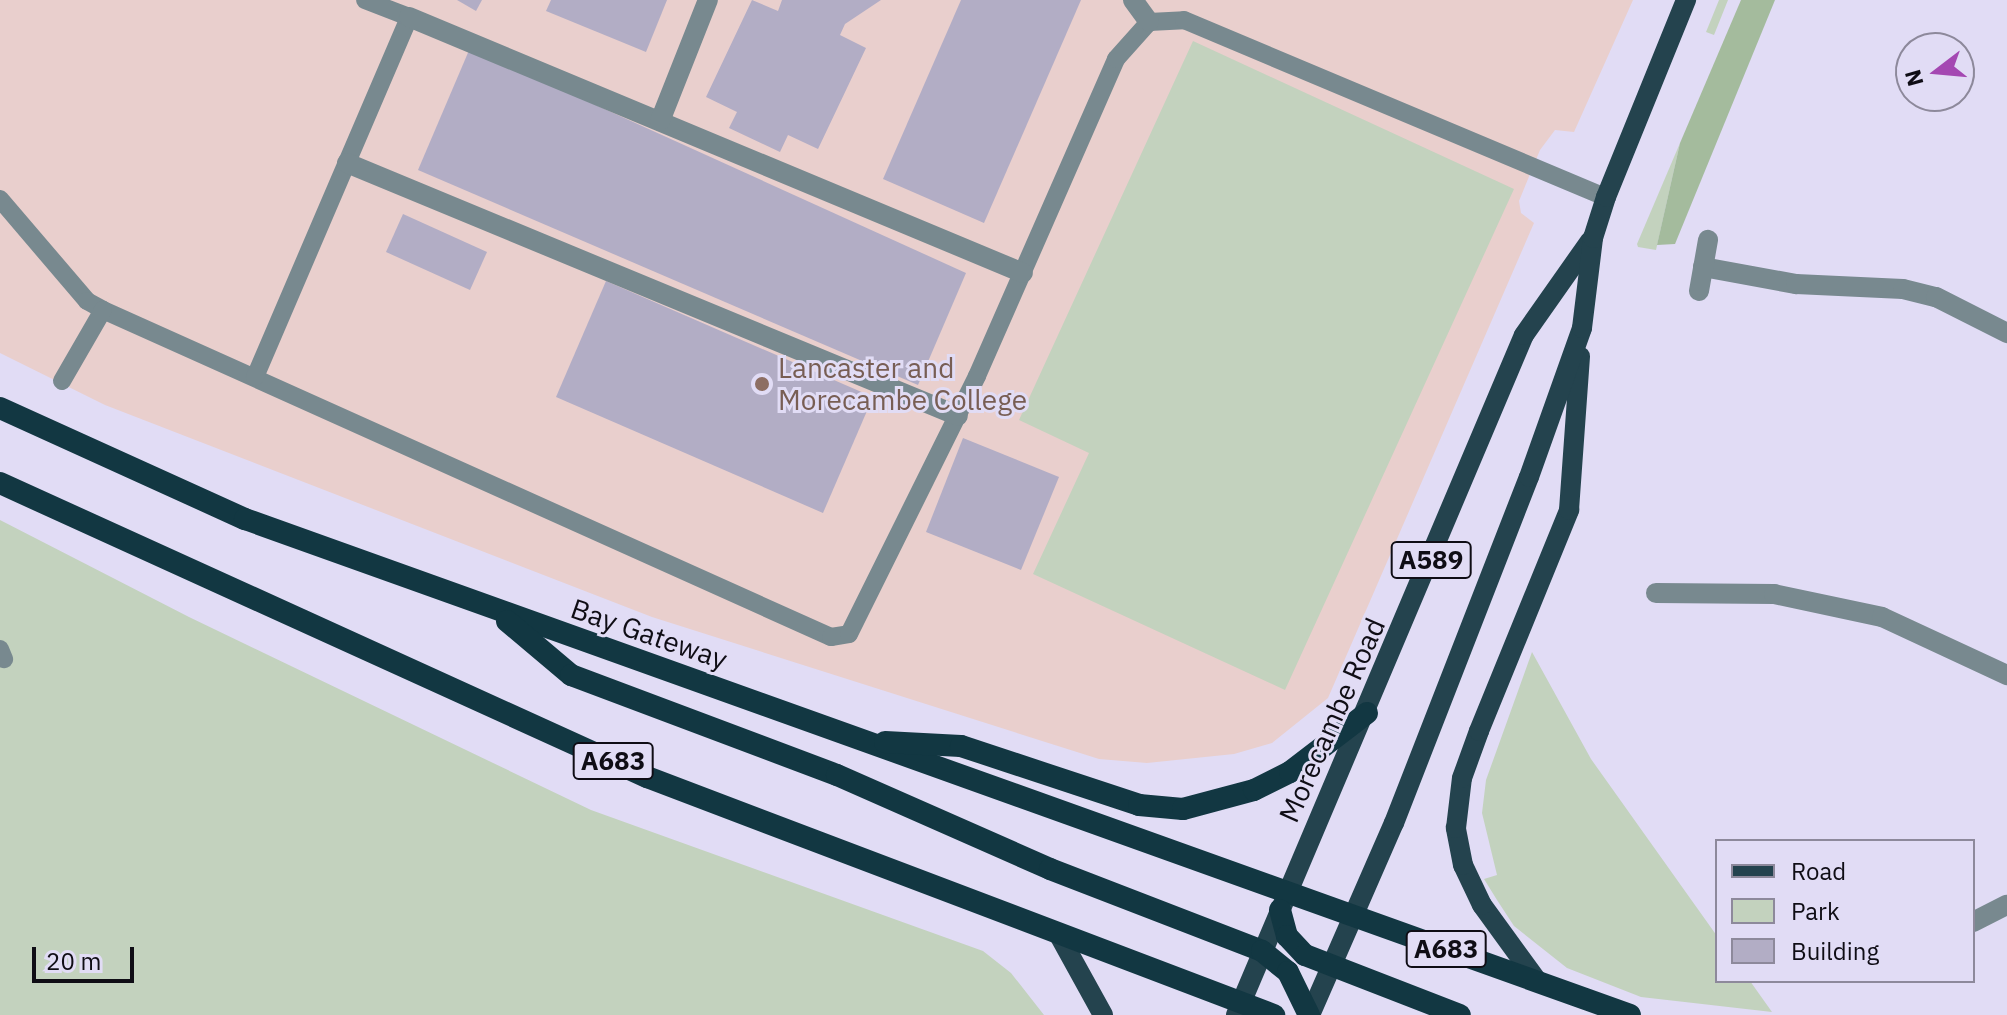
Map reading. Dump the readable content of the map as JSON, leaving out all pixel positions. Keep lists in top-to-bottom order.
{
  "streets": {
    "highway": ["Bay Gateway", "A683"],
    "main road": ["A589", "Morecambe Road"]
  },
  "crossings": [
    ["Bay Gateway", "Morecambe Road"],
    ["Bay Gateway", "A683"],
    ["Morecambe Road", "A683"]
  ],
  "places": ["Lancaster and Morecambe College"],
  "legend": ["Road", "Park", "Building"],
  "scale_bar": "20 m",
  "north": "left"
}
